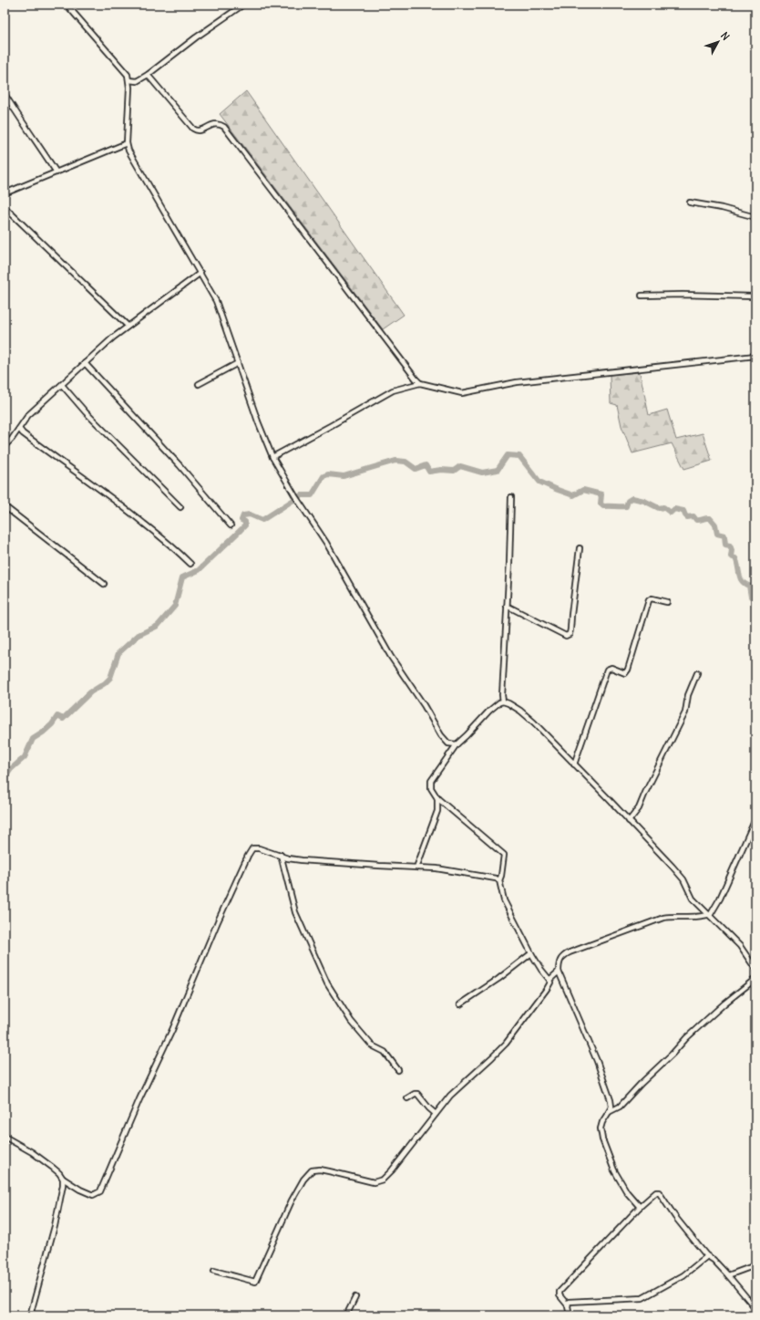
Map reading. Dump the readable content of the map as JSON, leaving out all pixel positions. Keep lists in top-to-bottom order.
{
  "north": "top right"
}
